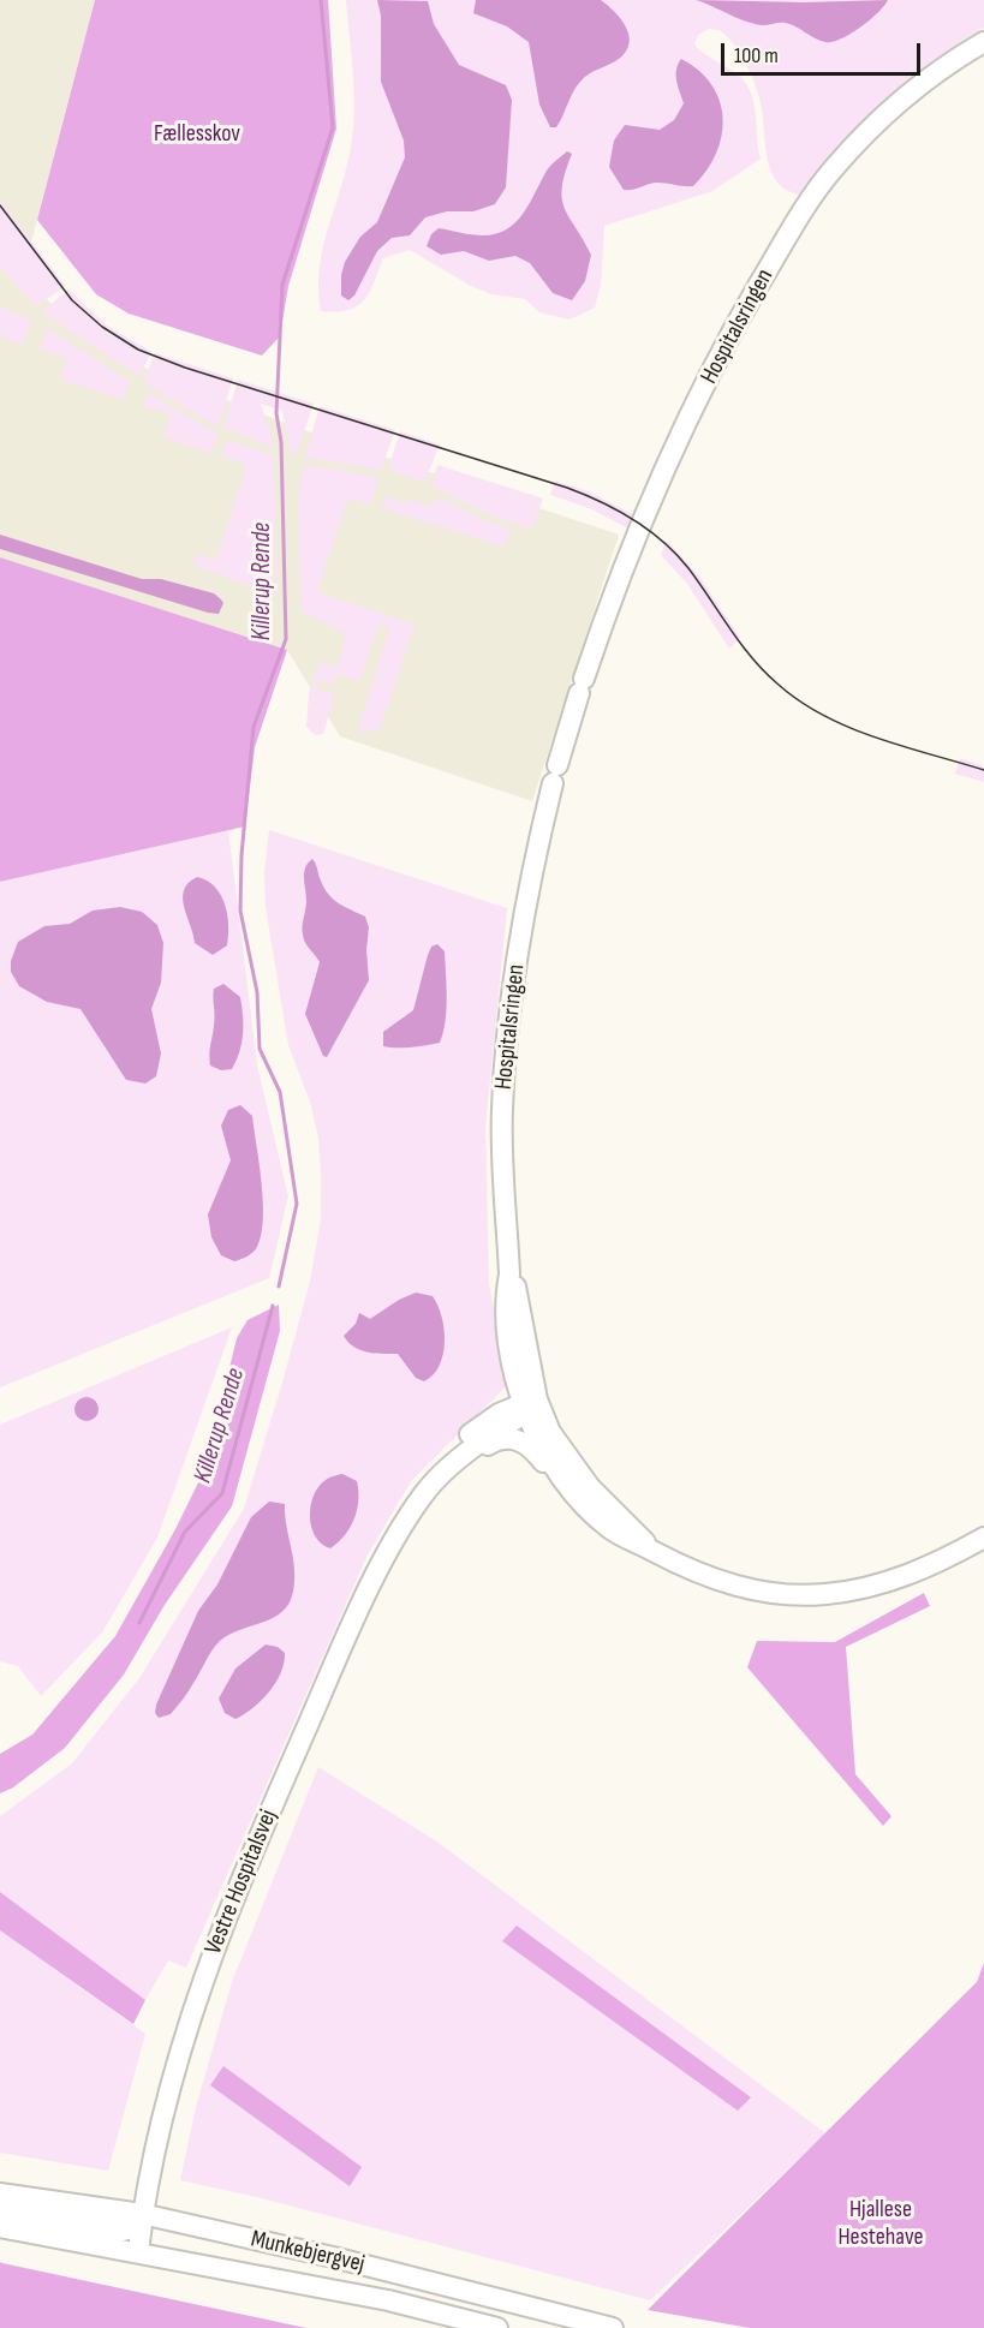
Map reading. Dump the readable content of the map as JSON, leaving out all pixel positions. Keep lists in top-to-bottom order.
{
  "streets": {
    "street": ["Hospitalsringen", "Vestre Hospitalsvej", "Munkebjergvej"]
  },
  "crossings": [
    ["Hospitalsringen", "Vestre Hospitalsvej"],
    ["Vestre Hospitalsvej", "Munkebjergvej"]
  ],
  "water": ["Killerup Rende"],
  "parks": ["Fællesskov", "Hjallese Hestehave"],
  "scale_bar": "100 m"
}
